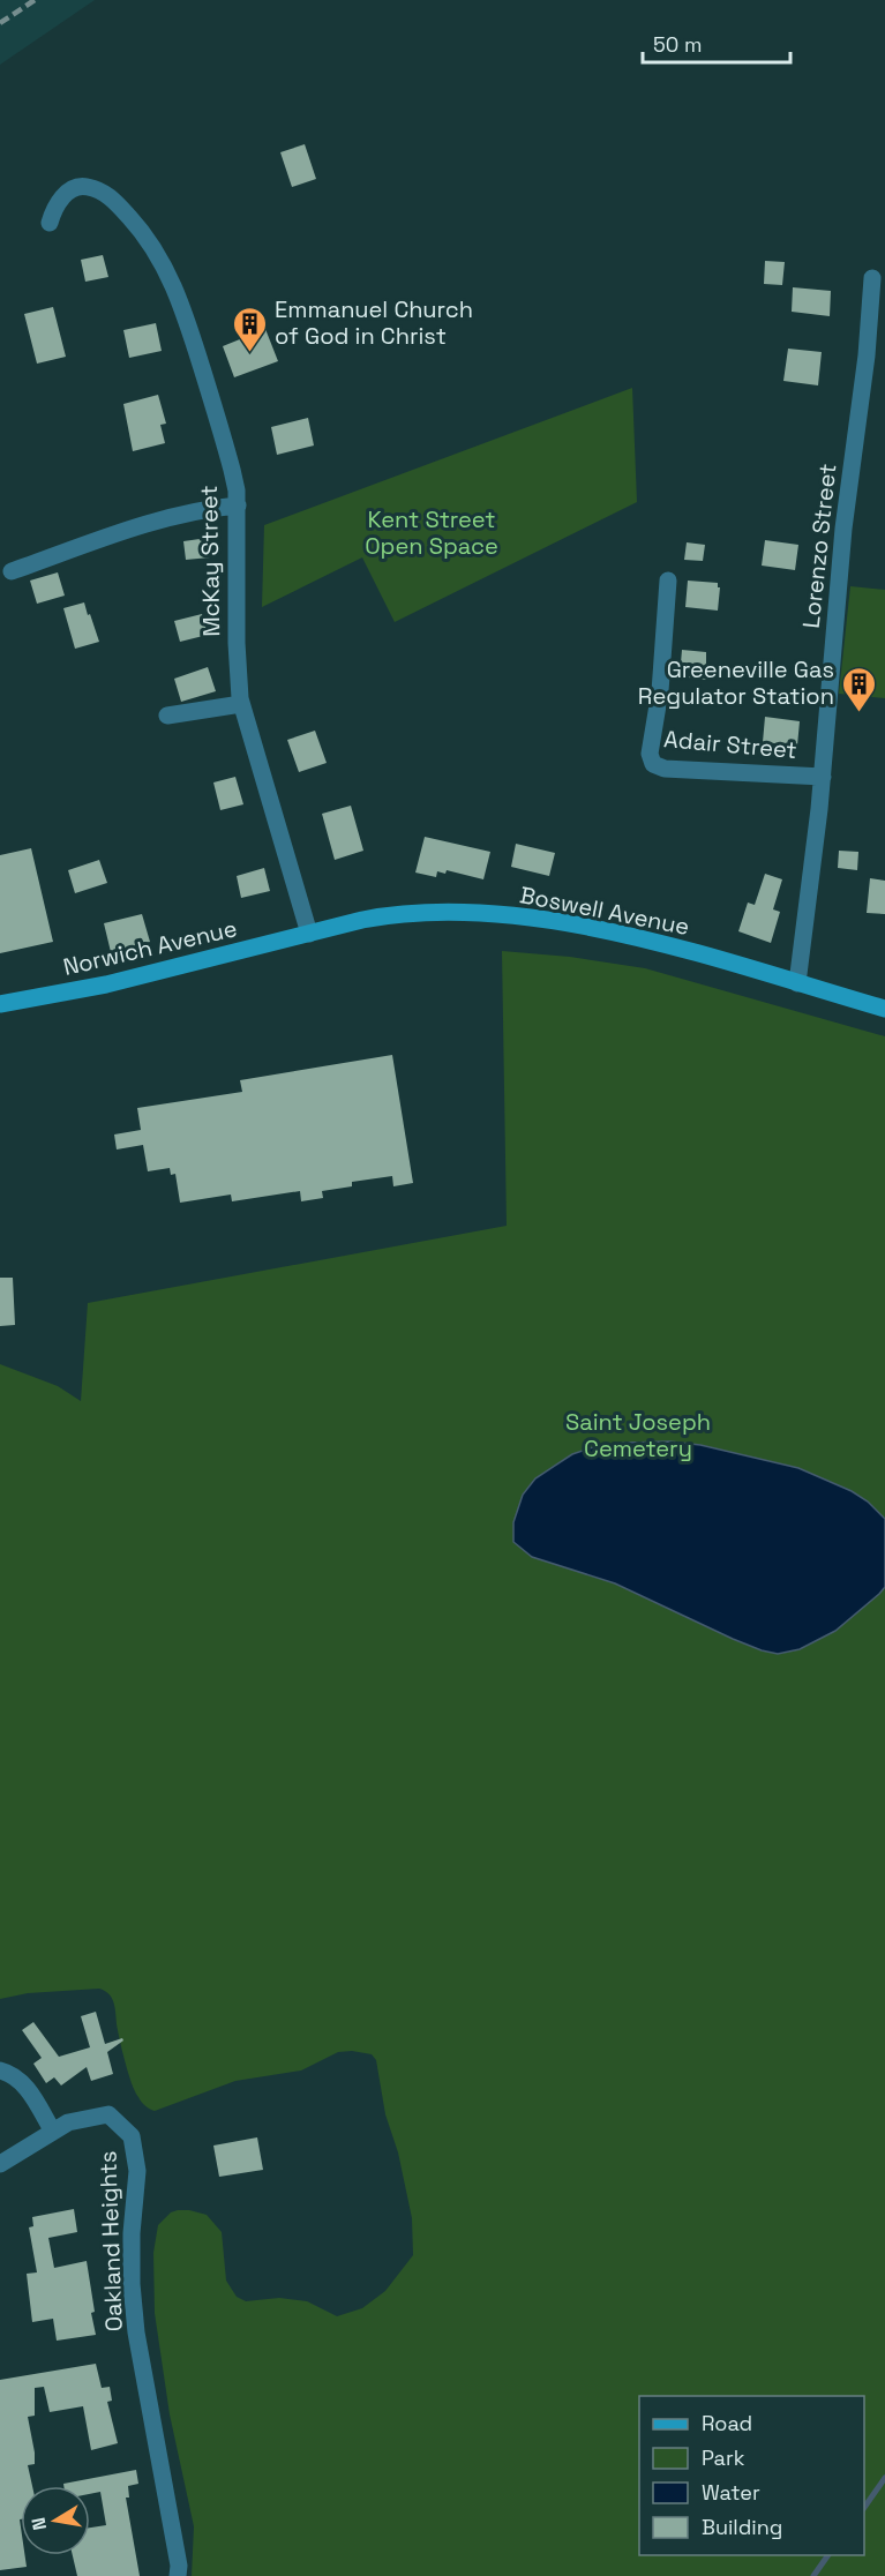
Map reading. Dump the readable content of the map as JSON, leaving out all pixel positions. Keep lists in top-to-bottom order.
{
  "streets": {
    "main road": ["Boswell Avenue", "Norwich Avenue"],
    "street": [
      "Lorenzo Street",
      "McKay Street",
      "Adair Street",
      "Oakland Heights"
    ]
  },
  "crossings": [
    ["Lorenzo Street", "Adair Street"],
    ["Lorenzo Street", "Boswell Avenue"],
    ["McKay Street", "Boswell Avenue"],
    ["McKay Street", "Norwich Avenue"],
    ["Boswell Avenue", "Norwich Avenue"]
  ],
  "parks": ["Kent Street Open Space", "Saint Joseph Cemetery"],
  "places": {
    "building": ["Emmanuel Church of God in Christ", "Greeneville Gas Regulator Station"]
  },
  "legend": [
    "Road",
    "Park",
    "Water",
    "Building"
  ],
  "scale_bar": "50 m",
  "north": "left"
}
